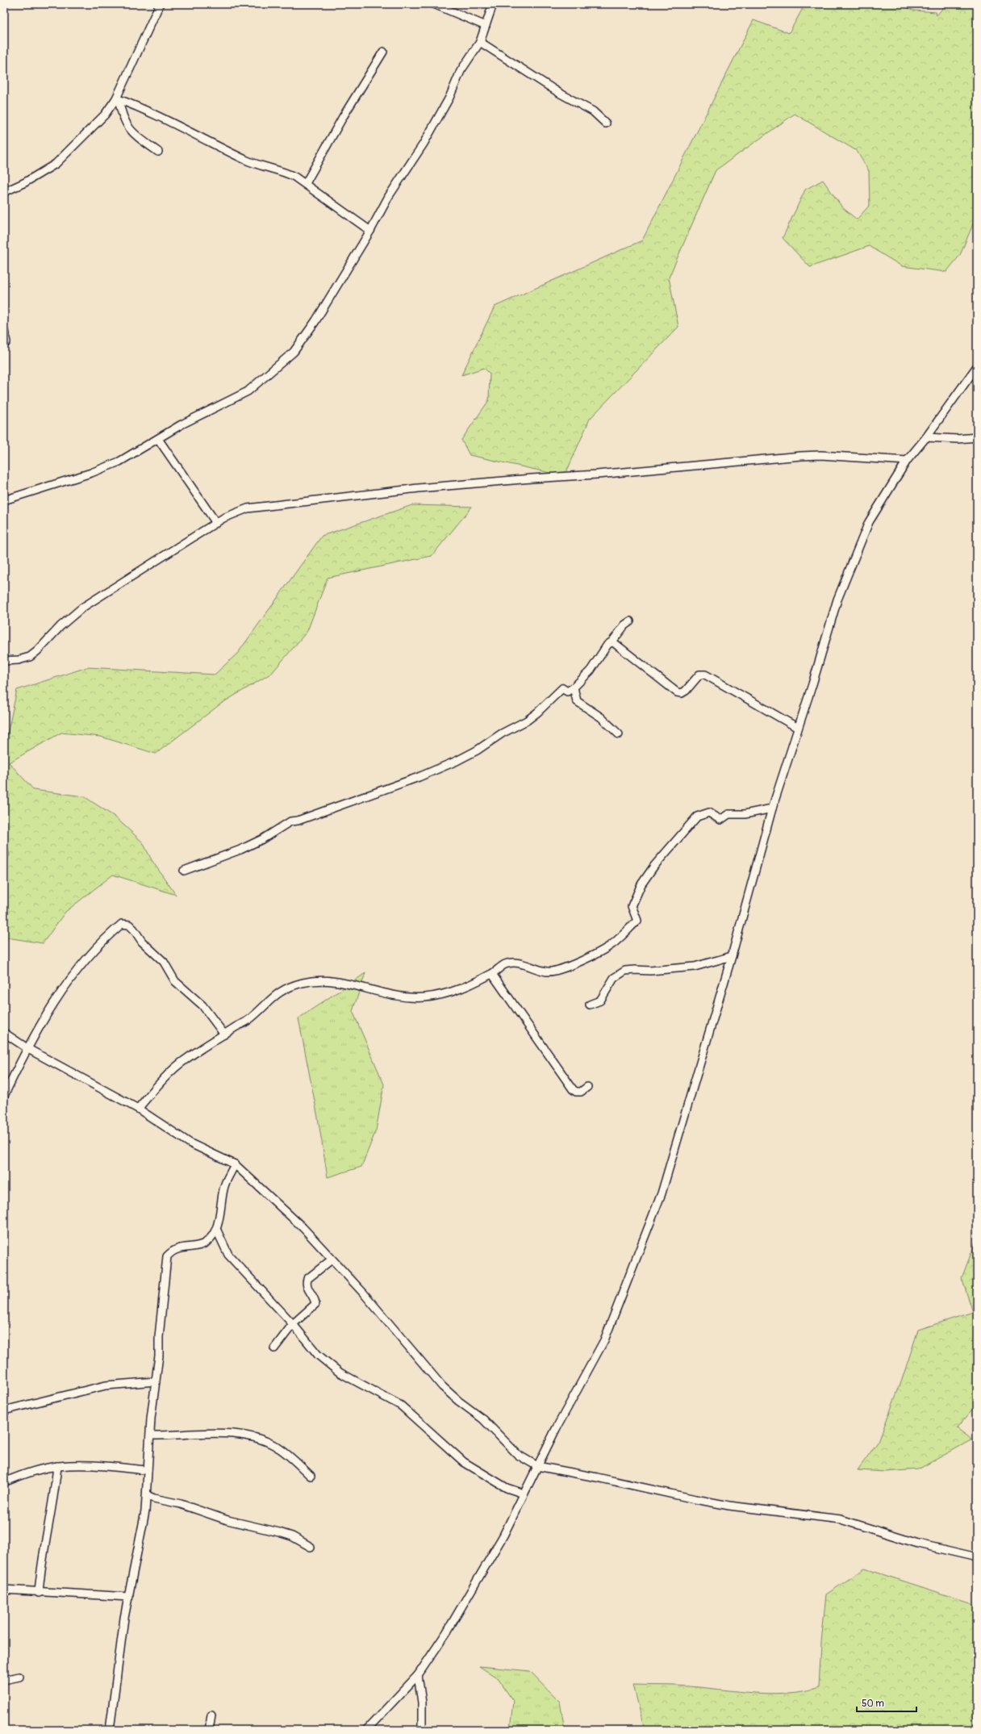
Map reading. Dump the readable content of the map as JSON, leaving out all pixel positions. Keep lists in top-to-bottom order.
{
  "scale_bar": "50 m"
}
